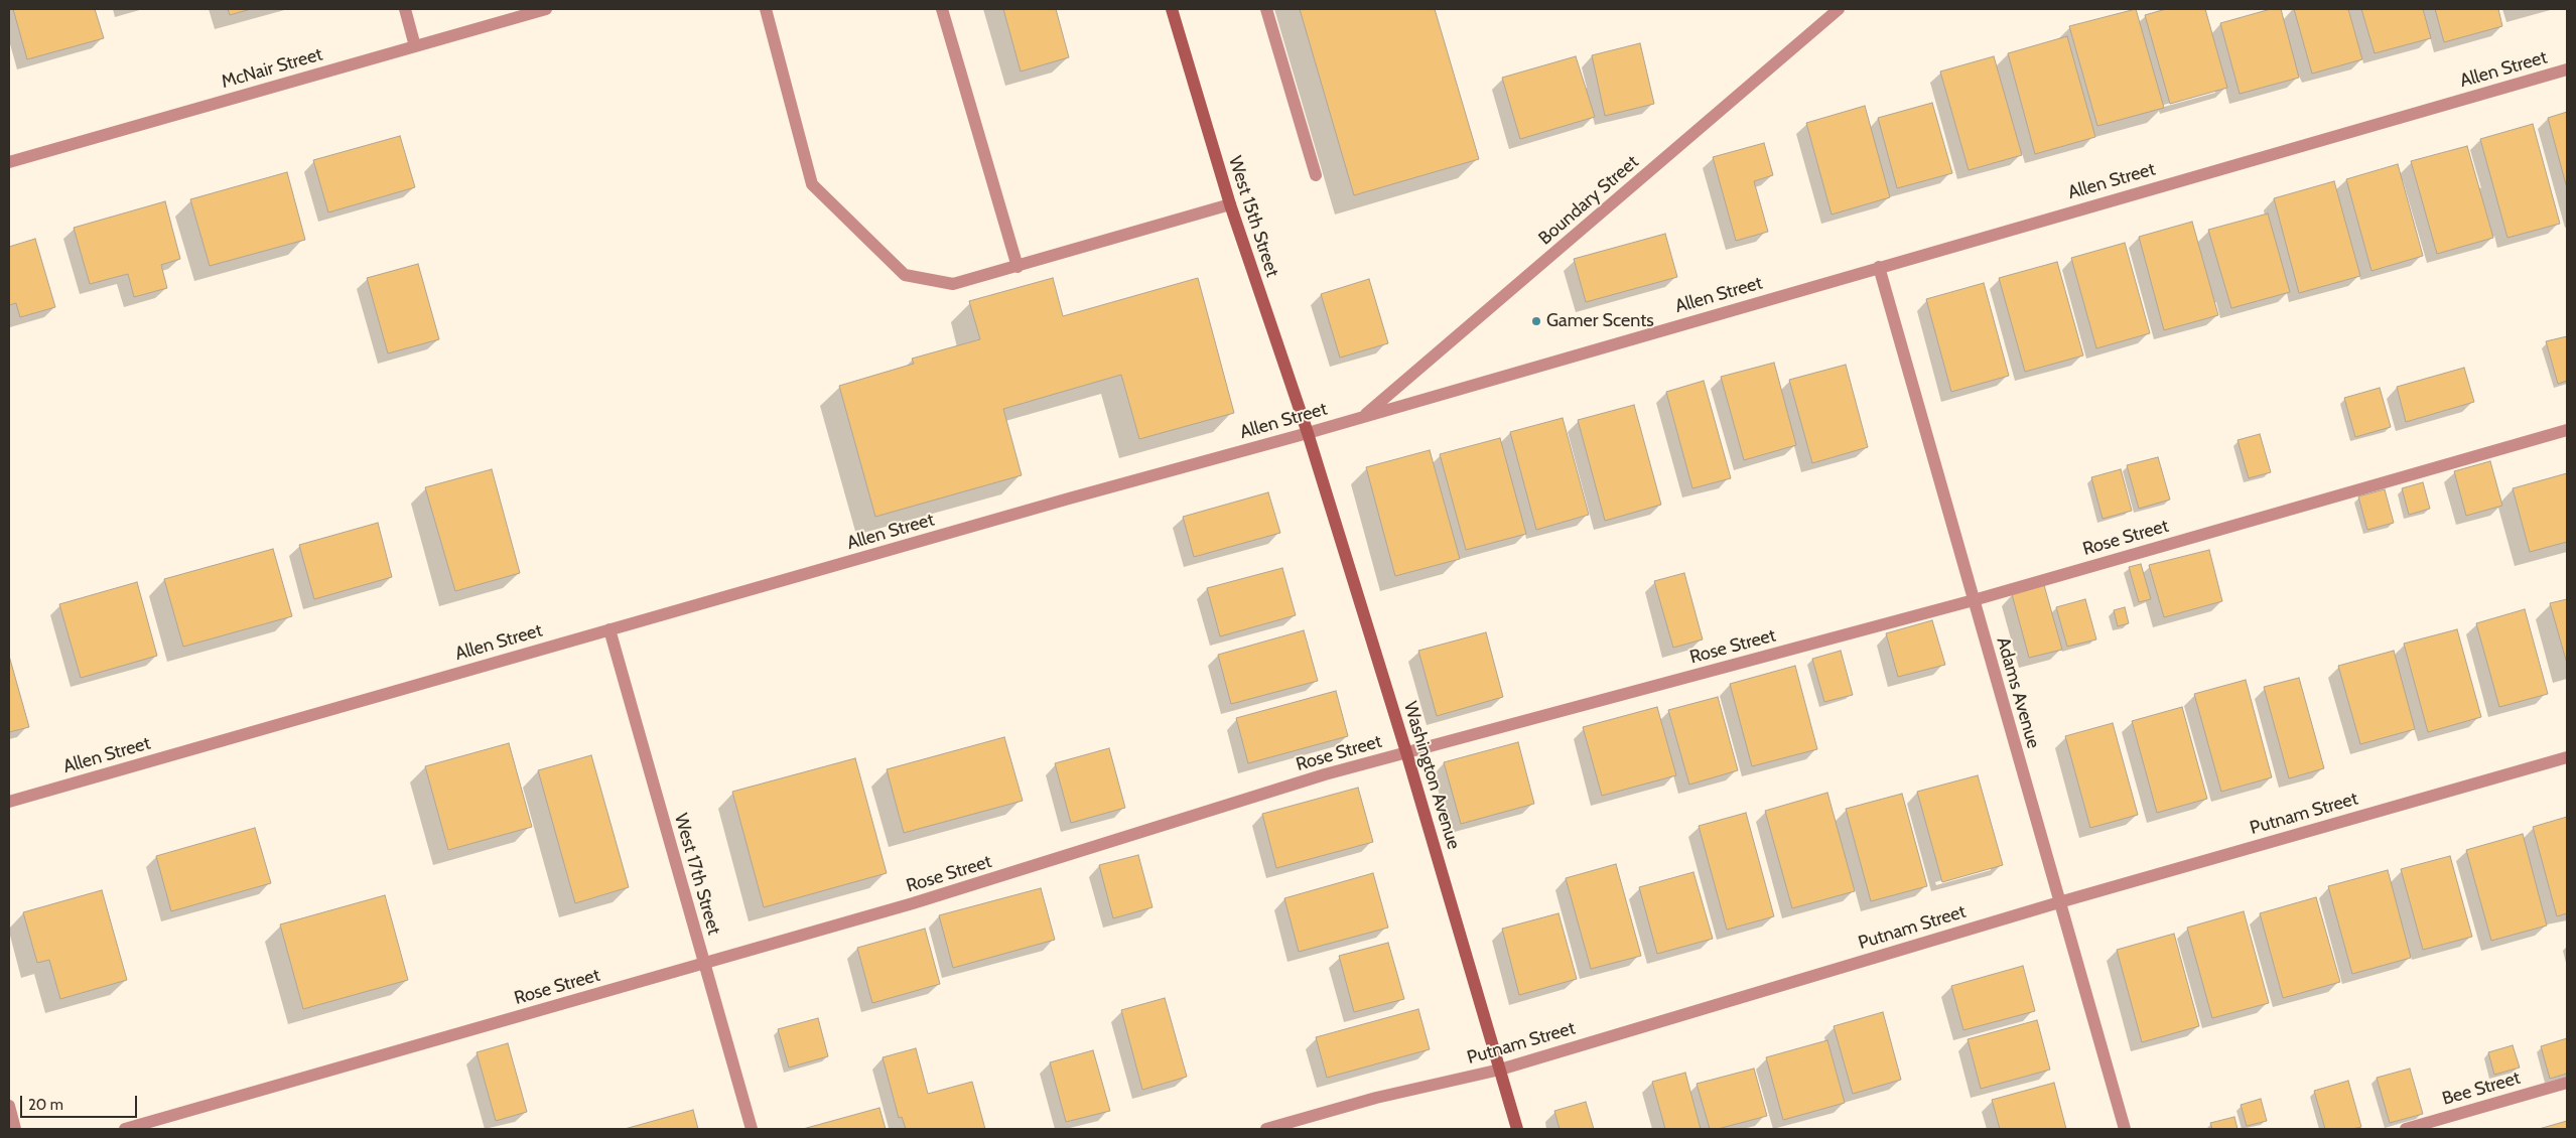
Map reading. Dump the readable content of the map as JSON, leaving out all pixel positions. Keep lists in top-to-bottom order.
{
  "streets": {
    "main road": ["West 15th Street", "Washington Avenue"],
    "street": [
      "McNair Street",
      "Allen Street",
      "Boundary Street",
      "Rose Street",
      "Adams Avenue",
      "Putnam Street",
      "West 17th Street",
      "Bee Street"
    ]
  },
  "crossings": [
    ["Allen Street", "Boundary Street"],
    ["Allen Street", "West 15th Street"],
    ["Allen Street", "Adams Avenue"],
    ["Allen Street", "Washington Avenue"],
    ["Allen Street", "West 17th Street"],
    ["West 15th Street", "Washington Avenue"],
    ["Rose Street", "Adams Avenue"],
    ["Rose Street", "Washington Avenue"],
    ["Rose Street", "West 17th Street"],
    ["Adams Avenue", "Putnam Street"],
    ["Washington Avenue", "Putnam Street"]
  ],
  "places": ["Gamer Scents"],
  "scale_bar": "20 m"
}
